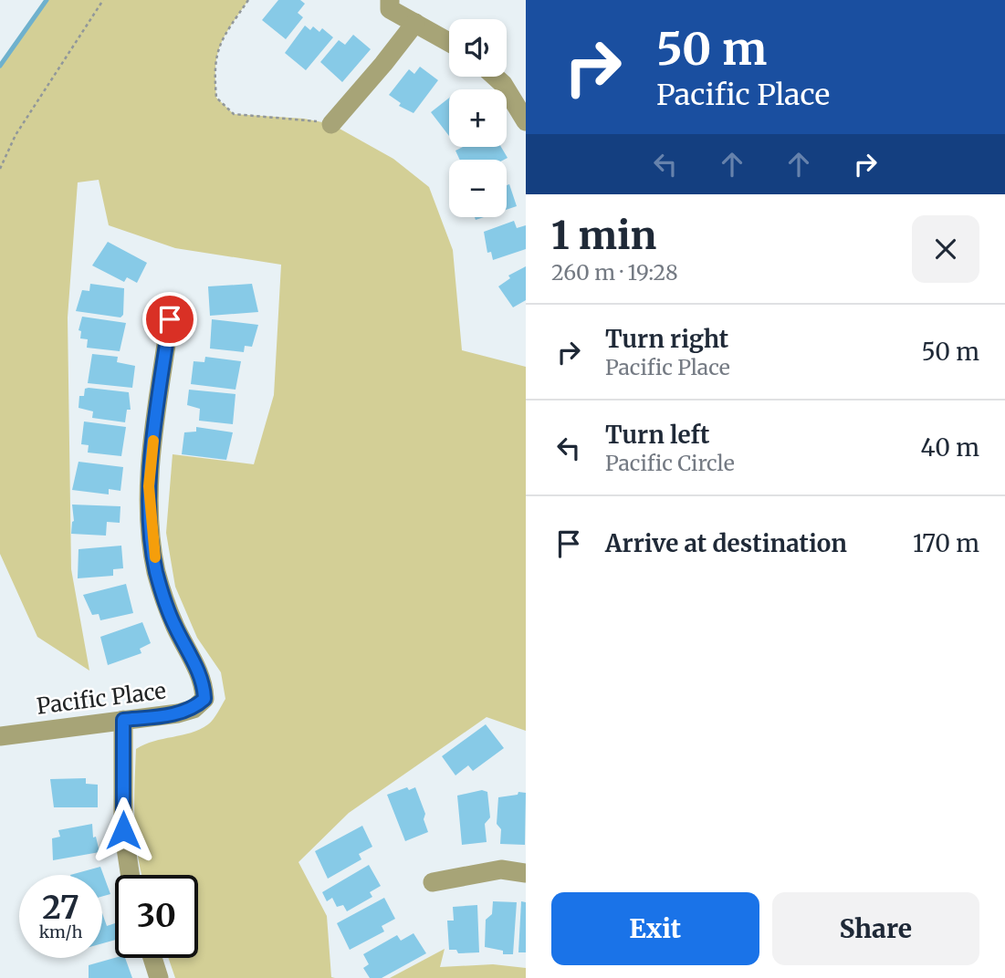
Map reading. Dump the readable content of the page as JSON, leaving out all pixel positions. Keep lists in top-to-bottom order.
{
  "streets": {
    "street": ["Pacific Place"]
  },
  "page": {
    "turn": ["50 m", "Pacific Place"],
    "map_buttons": ["+", "−"],
    "heading": ["1 min", "260 m · 19:28"],
    "list": [
      {
        "name": "Turn right",
        "note": "Pacific Place",
        "value": "50 m"
      },
      {
        "name": "Turn left",
        "note": "Pacific Circle",
        "value": "40 m"
      },
      {
        "name": "Arrive at destination",
        "value": "170 m"
      }
    ],
    "speed": "27 km/h",
    "limit": "30",
    "buttons": ["Exit", "Share"]
  }
}
